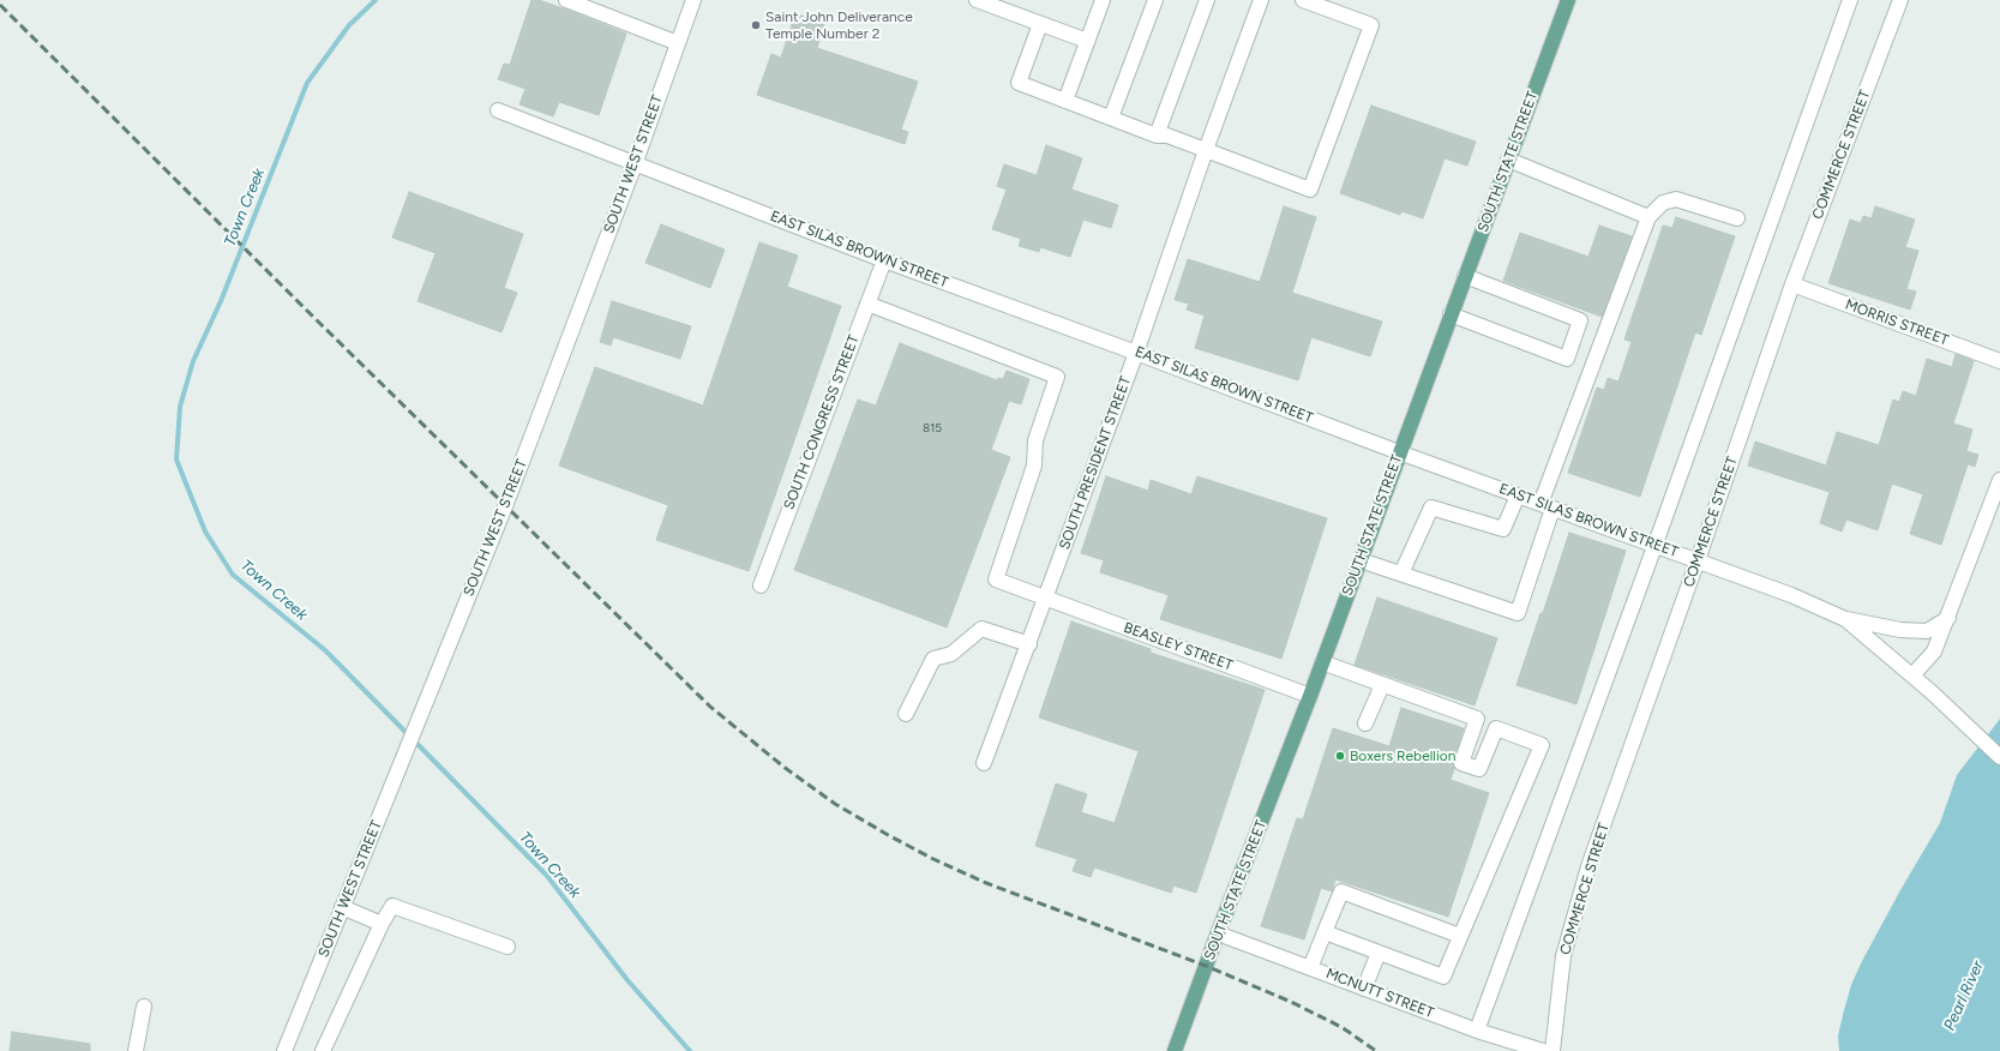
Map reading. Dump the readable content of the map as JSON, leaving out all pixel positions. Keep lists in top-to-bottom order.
{
  "streets": {
    "main road": ["SOUTH STATE STREET"],
    "street": [
      "COMMERCE STREET",
      "SOUTH WEST STREET",
      "EAST SILAS BROWN STREET",
      "MORRIS STREET",
      "SOUTH CONGRESS STREET",
      "SOUTH PRESIDENT STREET",
      "BEASLEY STREET",
      "MCNUTT STREET"
    ]
  },
  "crossings": [
    ["COMMERCE STREET", "EAST SILAS BROWN STREET"],
    ["COMMERCE STREET", "MORRIS STREET"],
    ["SOUTH STATE STREET", "EAST SILAS BROWN STREET"],
    ["SOUTH STATE STREET", "BEASLEY STREET"],
    ["SOUTH STATE STREET", "MCNUTT STREET"],
    ["SOUTH WEST STREET", "EAST SILAS BROWN STREET"],
    ["EAST SILAS BROWN STREET", "SOUTH CONGRESS STREET"],
    ["EAST SILAS BROWN STREET", "SOUTH PRESIDENT STREET"],
    ["SOUTH CONGRESS STREET", "BEASLEY STREET"],
    ["SOUTH PRESIDENT STREET", "BEASLEY STREET"]
  ],
  "water": ["Town Creek", "Pearl River"],
  "places": ["Saint John Deliverance Temple Number 2", "Boxers Rebellion"],
  "house_numbers": ["815"]
}
